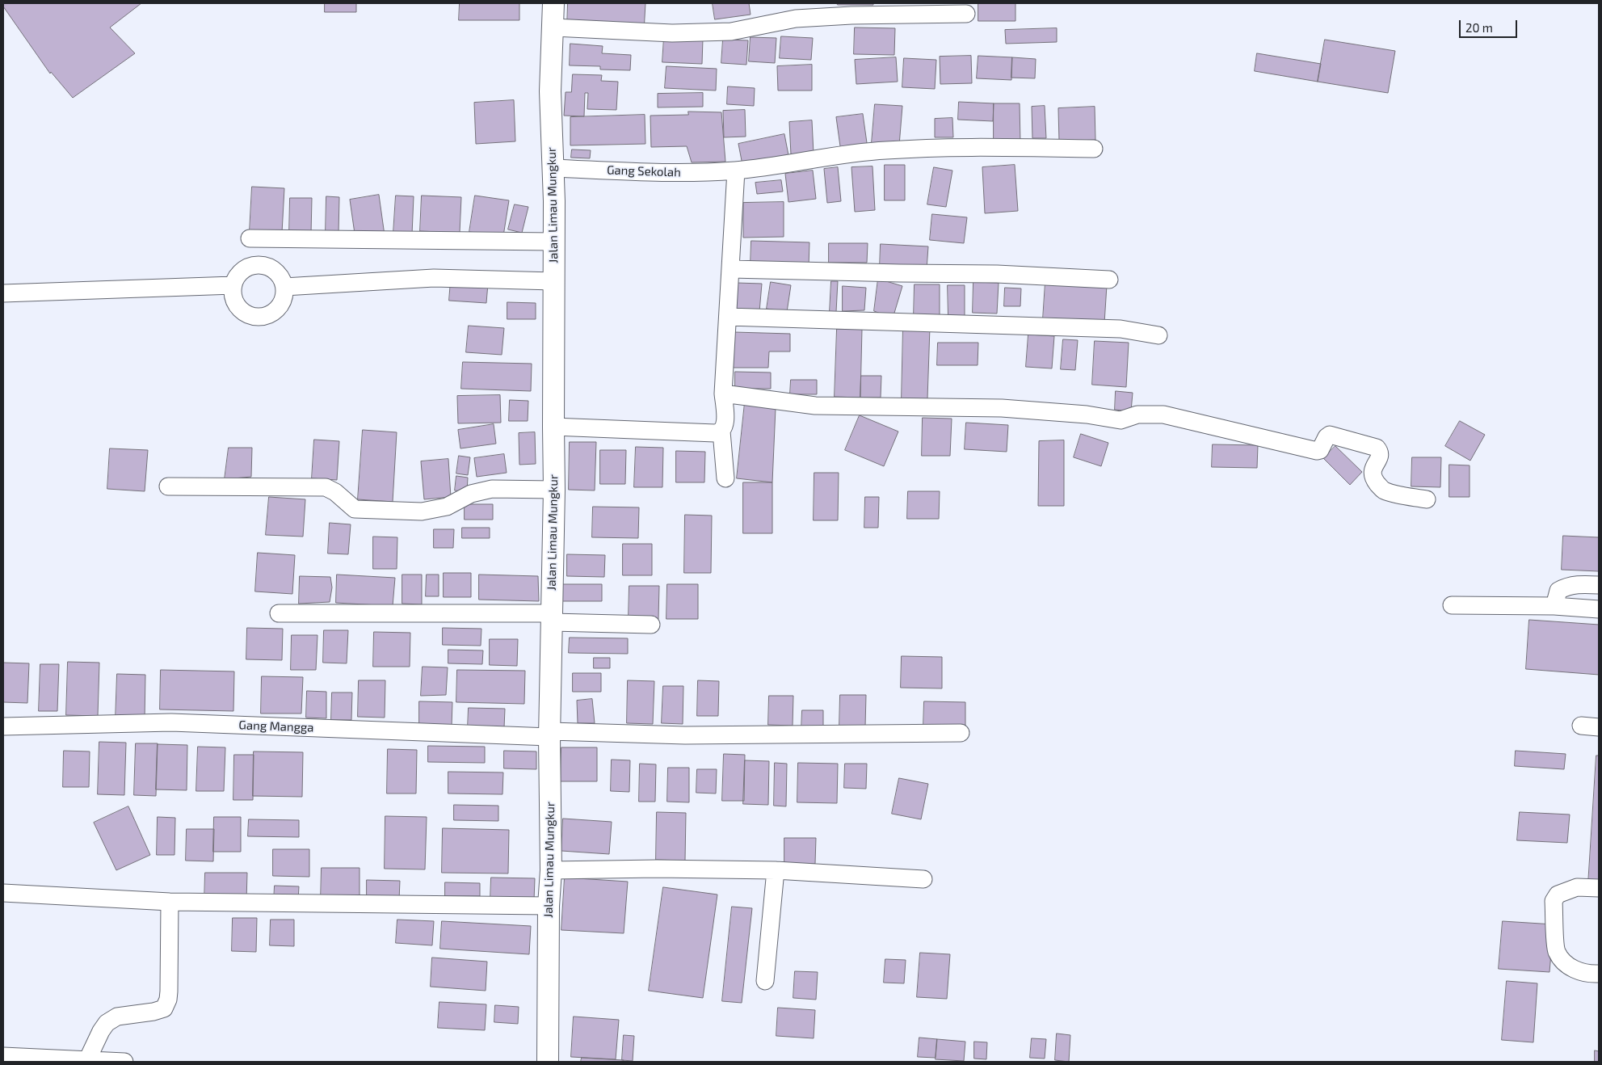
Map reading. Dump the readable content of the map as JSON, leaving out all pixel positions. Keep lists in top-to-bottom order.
{
  "streets": {
    "street": ["Gang Sekolah", "Jalan Limau Mungkur", "Gang Mangga"]
  },
  "crossings": [
    ["Gang Sekolah", "Jalan Limau Mungkur"],
    ["Jalan Limau Mungkur", "Gang Mangga"]
  ],
  "scale_bar": "20 m"
}
